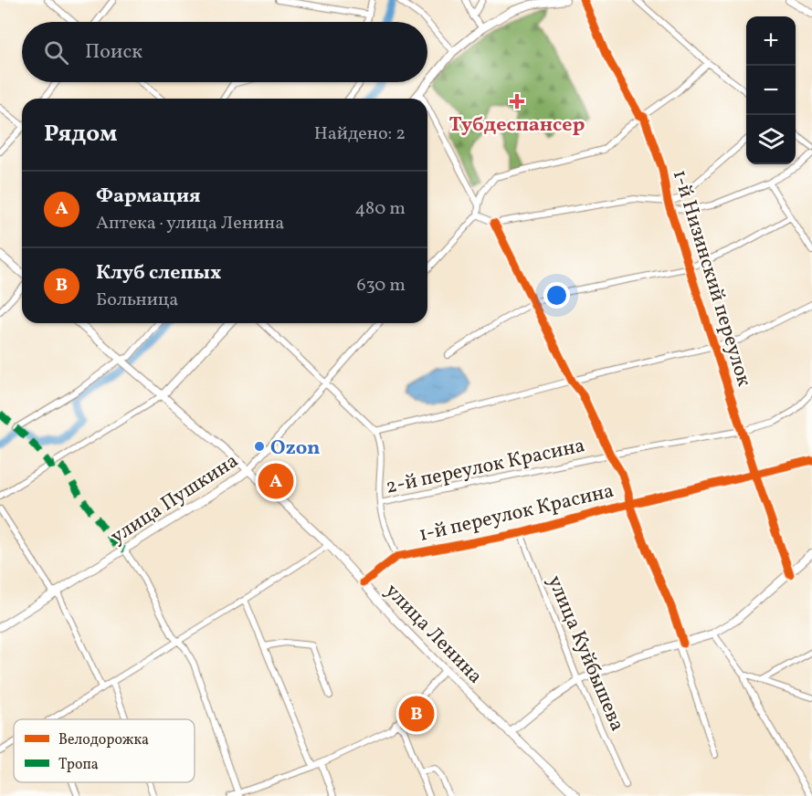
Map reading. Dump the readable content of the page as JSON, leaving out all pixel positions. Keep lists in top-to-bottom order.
{
  "streets": {
    "main road": ["улица Пушкина", "улица Ленина"],
    "street": [
      "1-й Низинский переулок",
      "2-й переулок Красина",
      "1-й переулок Красина",
      "улица Куйбышева"
    ]
  },
  "crossings": [
    ["1-й Низинский переулок", "2-й переулок Красина"],
    ["1-й Низинский переулок", "1-й переулок Красина"],
    ["улица Пушкина", "улица Ленина"],
    ["1-й переулок Красина", "улица Ленина"],
    ["1-й переулок Красина", "улица Куйбышева"]
  ],
  "places": {
    "health": ["Тубдеспансер"],
    "other": ["Ozon"]
  },
  "legend": ["Велодорожка", "Тропа"],
  "page": {
    "map_buttons": ["+", "−"],
    "search": "Поиск",
    "heading": ["Рядом", "Найдено: 2"],
    "list": [
      {
        "mark": "A",
        "name": "Фармация",
        "note": "Аптека · улица Ленина",
        "value": "480 m"
      },
      {
        "mark": "B",
        "name": "Клуб слепых",
        "note": "Больница",
        "value": "630 m"
      }
    ],
    "pins": ["A", "B"]
  }
}
